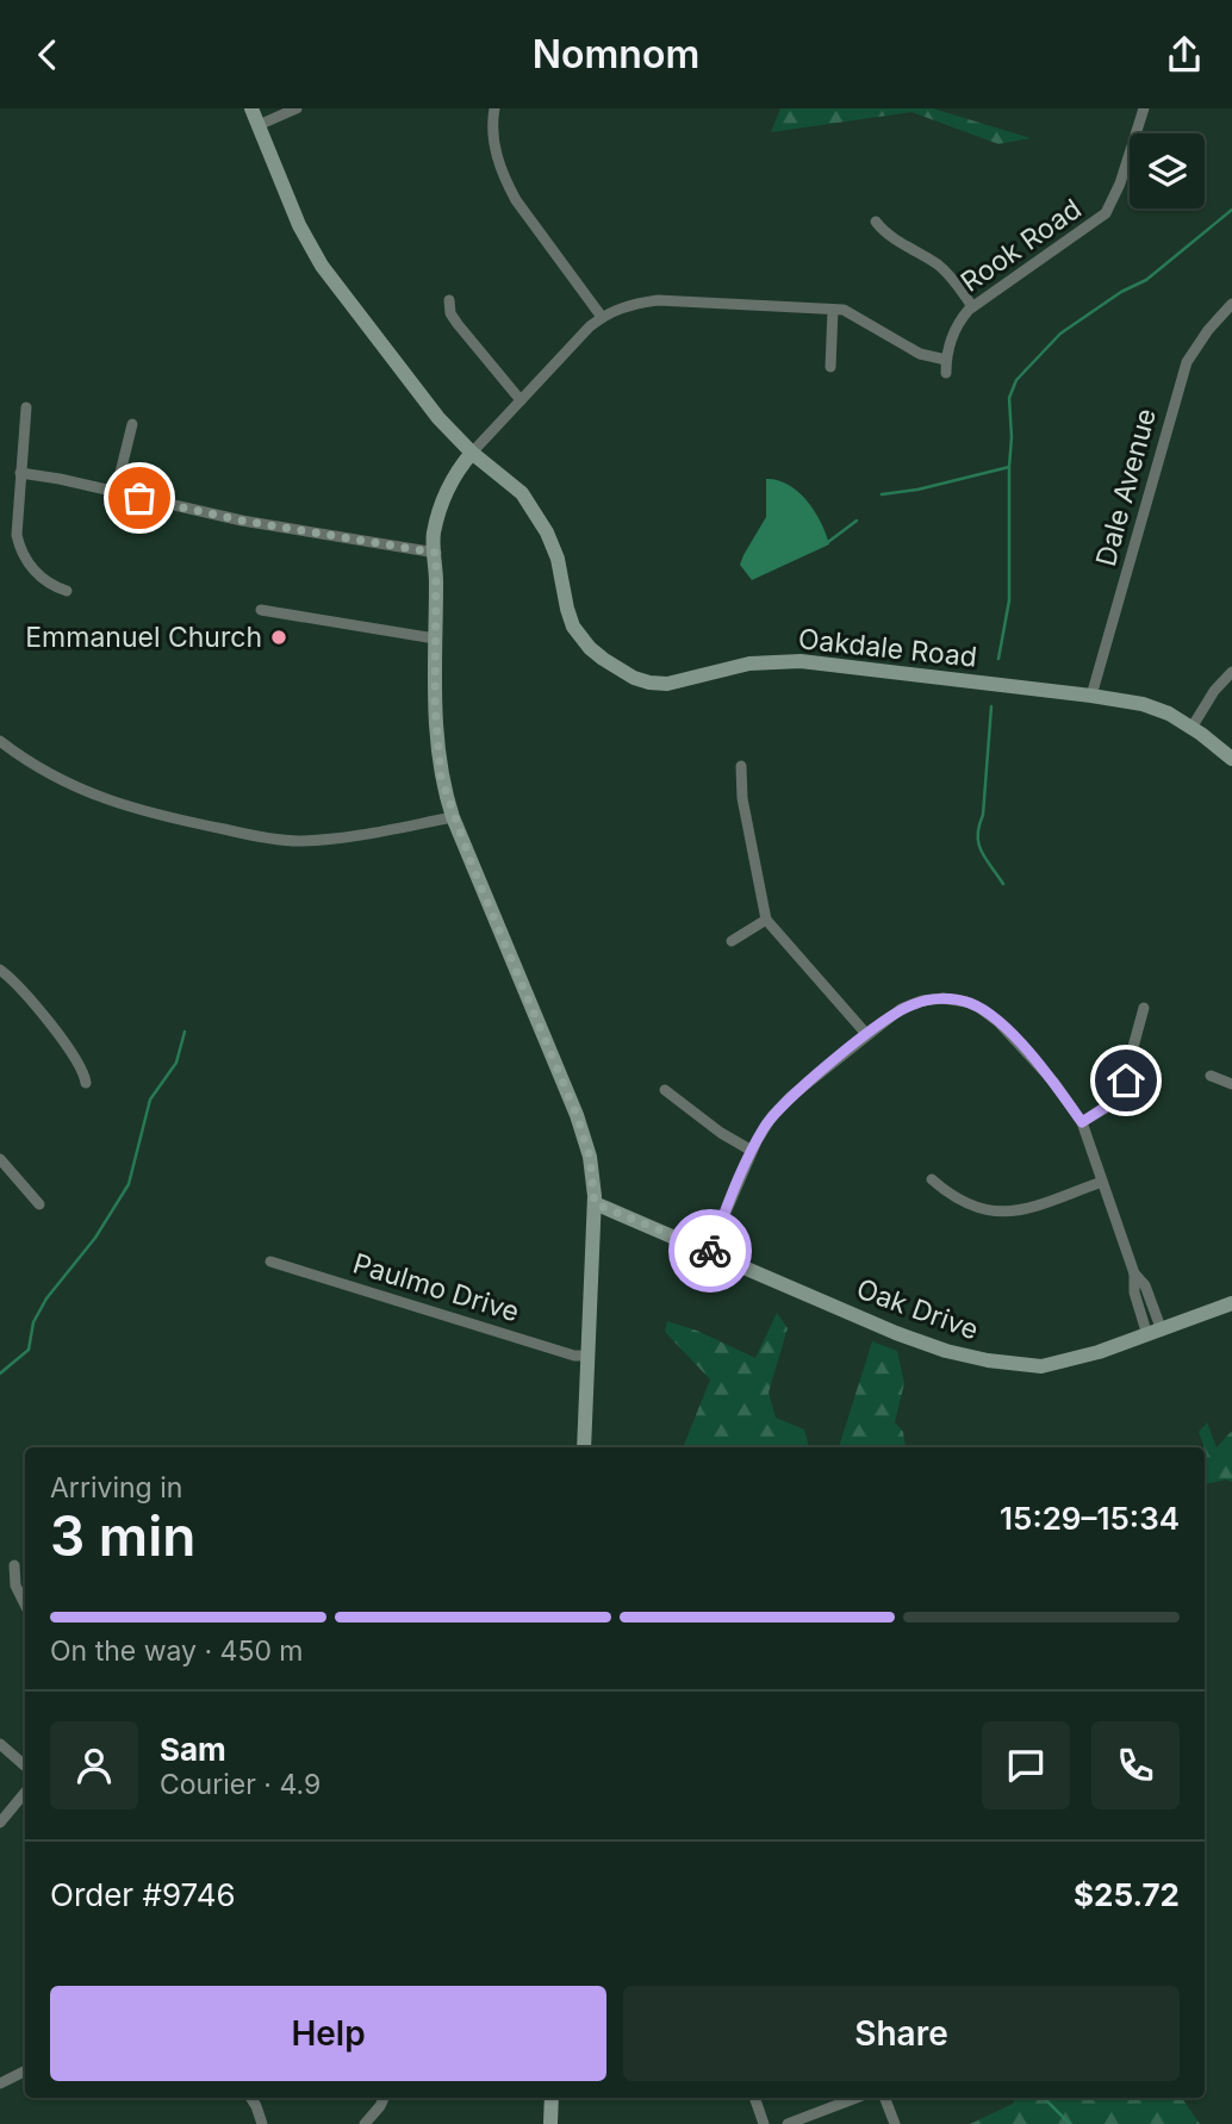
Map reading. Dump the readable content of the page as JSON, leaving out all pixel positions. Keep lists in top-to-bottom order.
{
  "streets": {
    "street": [
      "Rook Road",
      "Dale Avenue",
      "Oakdale Road",
      "Paulmo Drive",
      "Oak Drive"
    ]
  },
  "crossings": [
    ["Dale Avenue", "Oakdale Road"]
  ],
  "places": ["Emmanuel Church"],
  "page": {
    "header": "Nomnom",
    "heading": ["3 min", "Arriving in", "15:29–15:34"],
    "panel": [
      "Sam",
      "Courier · 4.9",
      "Order #9746",
      "$25.72"
    ],
    "bar": "On the way · 450 m",
    "buttons": ["Help", "Share"]
  }
}
